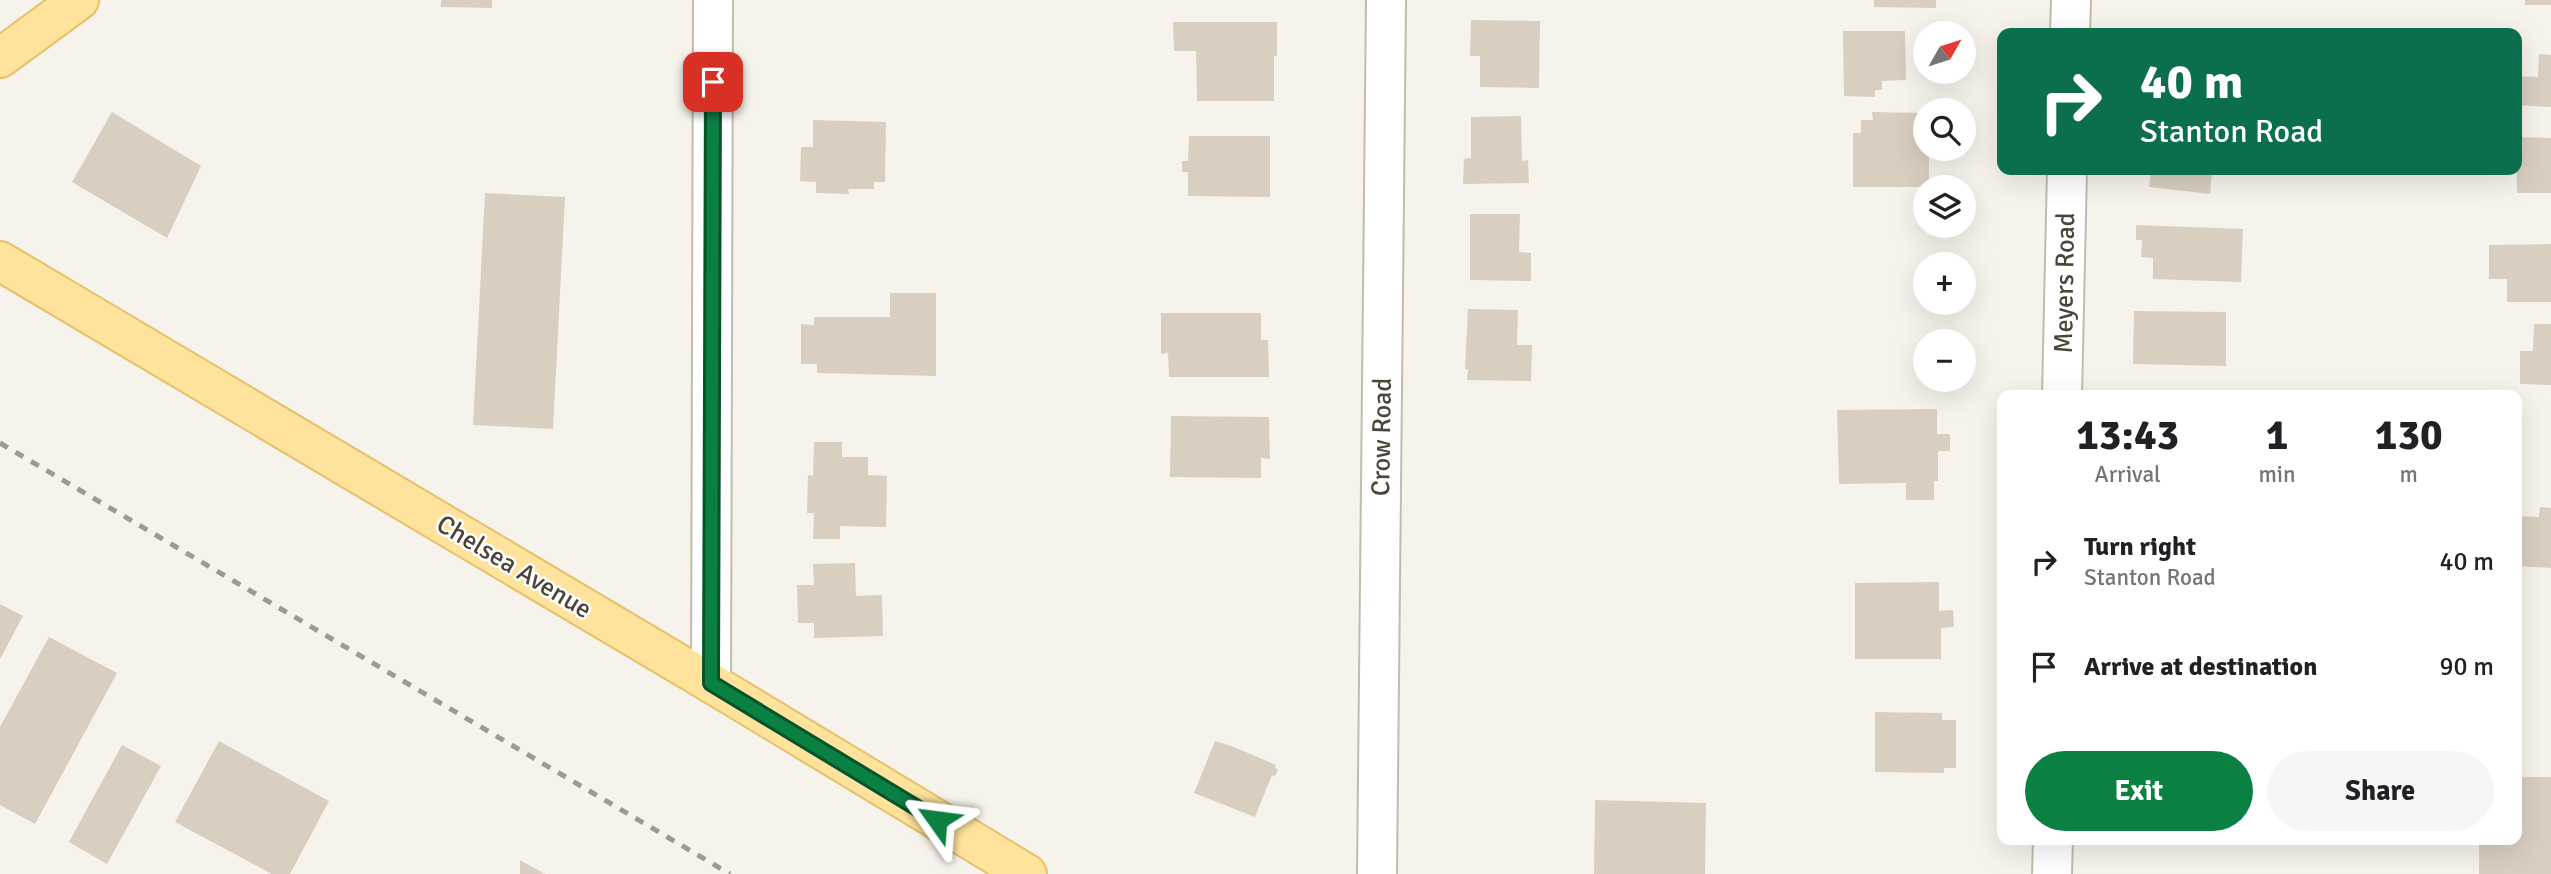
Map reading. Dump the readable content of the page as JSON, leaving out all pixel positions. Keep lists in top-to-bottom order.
{
  "streets": {
    "main road": ["Chelsea Avenue"],
    "street": ["Meyers Road", "Crow Road"]
  },
  "north": "top right",
  "page": {
    "map_buttons": ["+", "−"],
    "turn": ["40 m", "Stanton Road"],
    "eta": [
      "13:43",
      "Arrival",
      "1",
      "min",
      "130",
      "m"
    ],
    "list": [
      {
        "name": "Turn right",
        "note": "Stanton Road",
        "value": "40 m"
      },
      {
        "name": "Arrive at destination",
        "value": "90 m"
      }
    ],
    "buttons": ["Exit", "Share"]
  }
}
